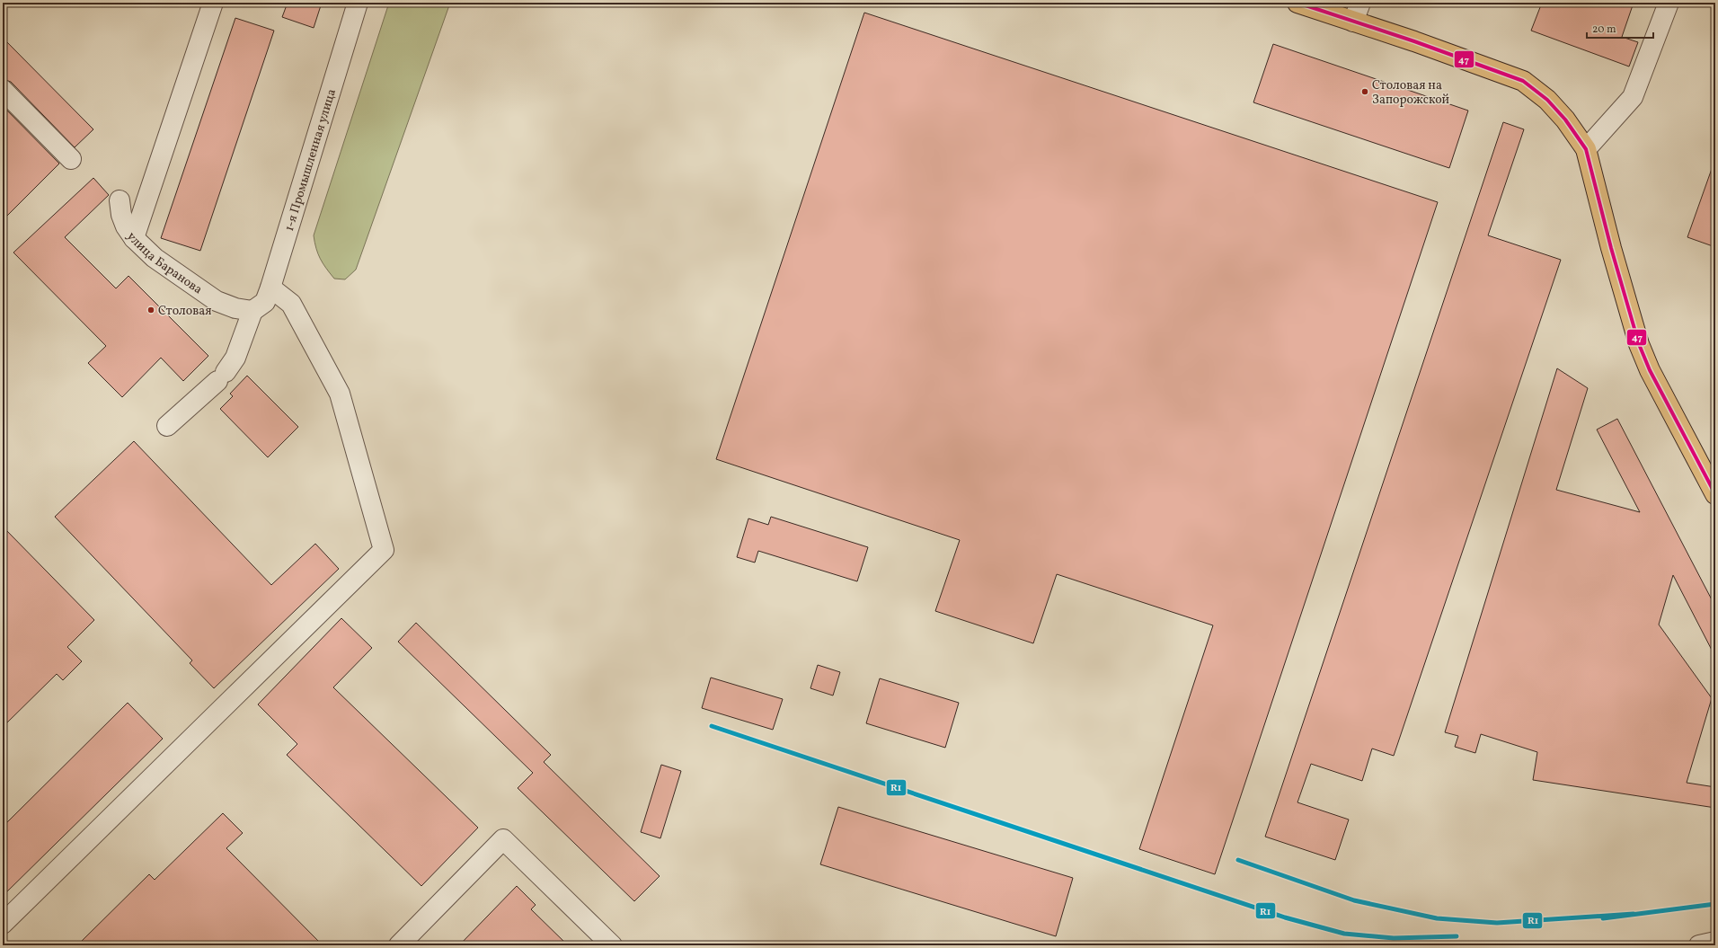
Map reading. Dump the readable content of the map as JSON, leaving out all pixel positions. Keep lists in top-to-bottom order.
{
  "streets": {
    "street": ["1-я Промышленная улица", "улица Баранова"]
  },
  "crossings": [
    ["1-я Промышленная улица", "улица Баранова"]
  ],
  "places": ["Столовая на Запорожской", "Столовая"],
  "lines": ["transit line 47", "transit line R1"],
  "scale_bar": "20 m"
}
